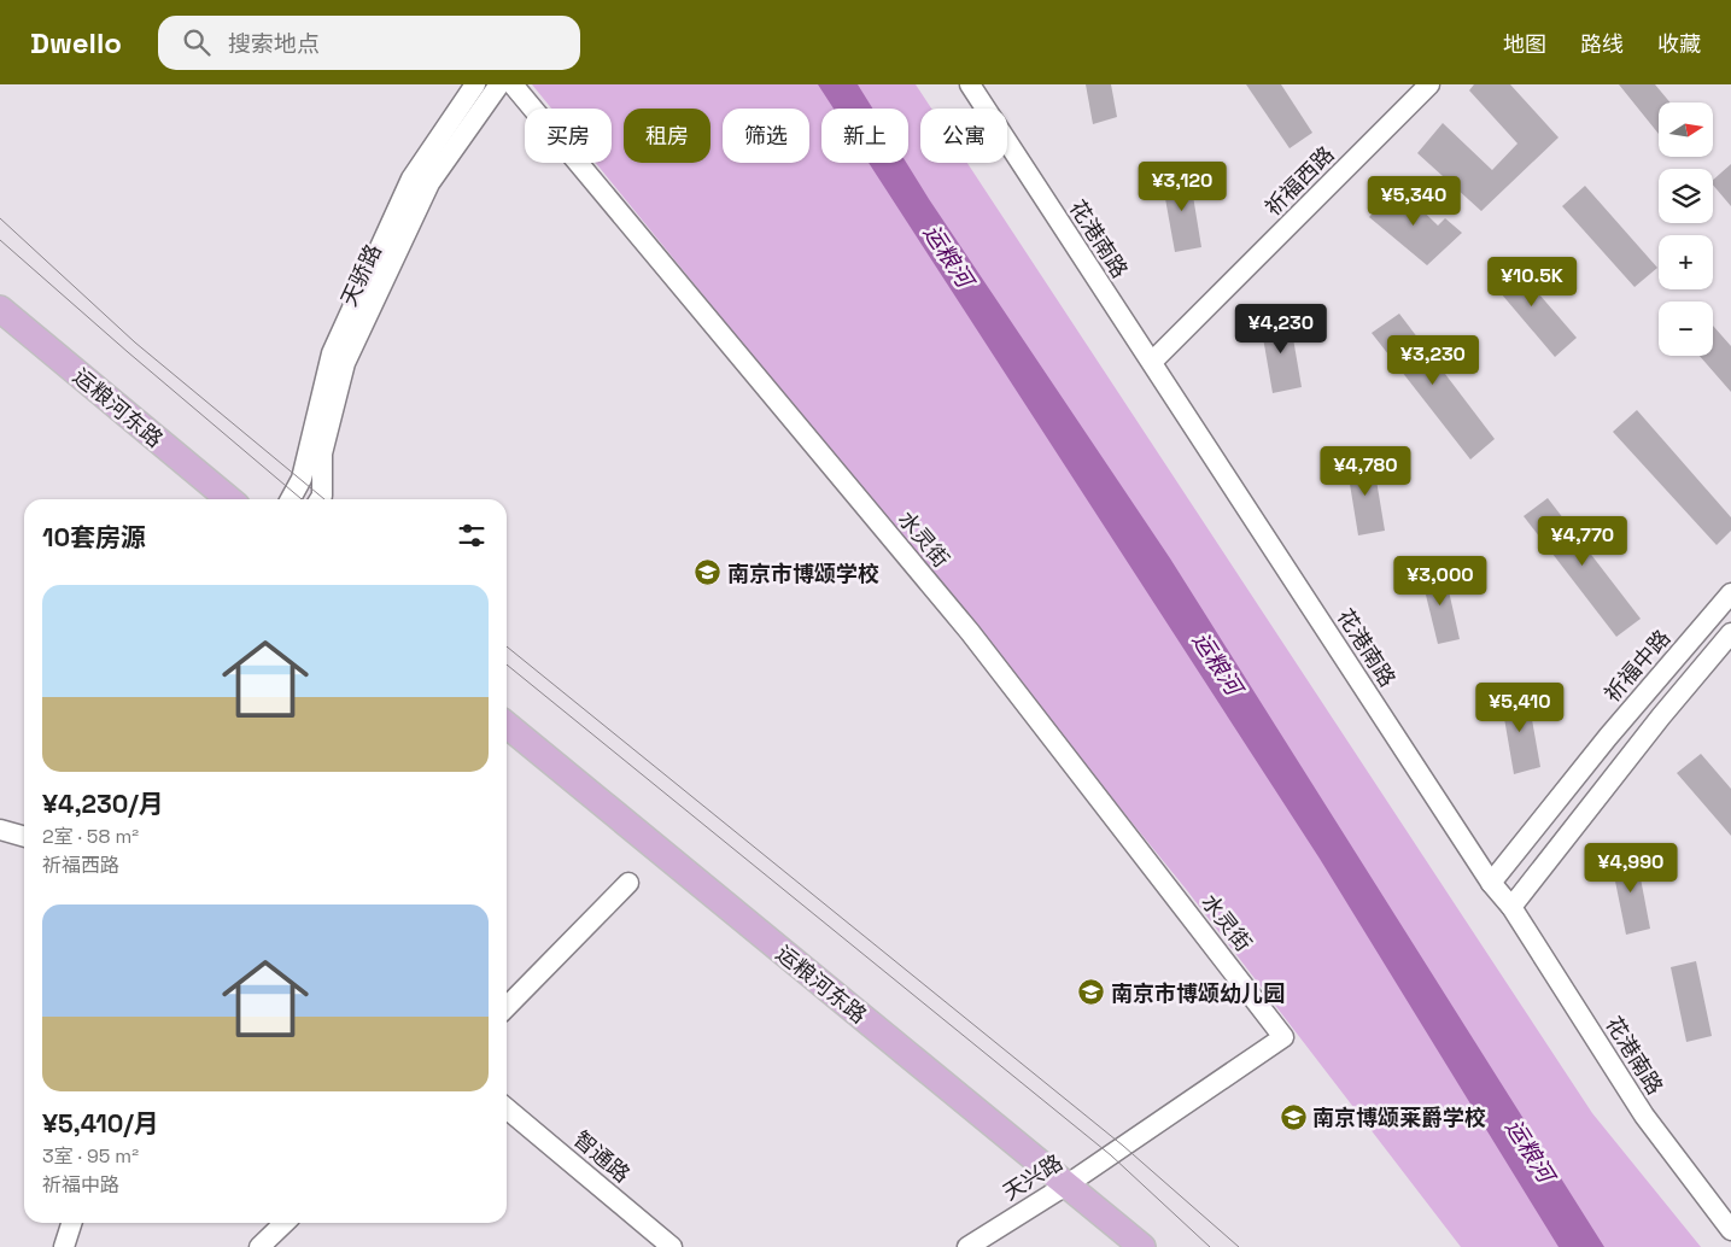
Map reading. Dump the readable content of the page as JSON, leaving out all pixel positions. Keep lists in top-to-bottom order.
{
  "streets": {
    "main road": ["运粮河东路"],
    "street": [
      "祈福西路",
      "花港南路",
      "天骄路",
      "水灵街",
      "祈福中路",
      "智通路",
      "天兴路"
    ]
  },
  "crossings": [
    ["祈福西路", "花港南路"],
    ["花港南路", "祈福中路"],
    ["运粮河东路", "天兴路"],
    ["水灵街", "天兴路"]
  ],
  "water": ["运粮河"],
  "places": {
    "school or university": ["南京市博颂学校", "南京市博颂幼儿园", "南京博颂莱爵学校"]
  },
  "north": "right",
  "page": {
    "header": "Dwello",
    "search": "搜索地点",
    "nav": ["地图", "路线", "收藏"],
    "map_buttons": ["+", "−"],
    "chip": [
      "买房",
      "租房",
      "筛选",
      "新上",
      "公寓"
    ],
    "price": [
      "¥3,120",
      "¥5,340",
      "¥10.5K",
      "¥4,230",
      "¥3,230",
      "¥4,780",
      "¥4,770",
      "¥3,000",
      "¥5,410",
      "¥4,990"
    ],
    "heading": "10套房源",
    "list": [
      {
        "name": "¥4,230/月",
        "note": "2室 · 58 m² · 祈福西路"
      },
      {
        "name": "¥5,410/月",
        "note": "3室 · 95 m² · 祈福中路"
      }
    ]
  }
}
